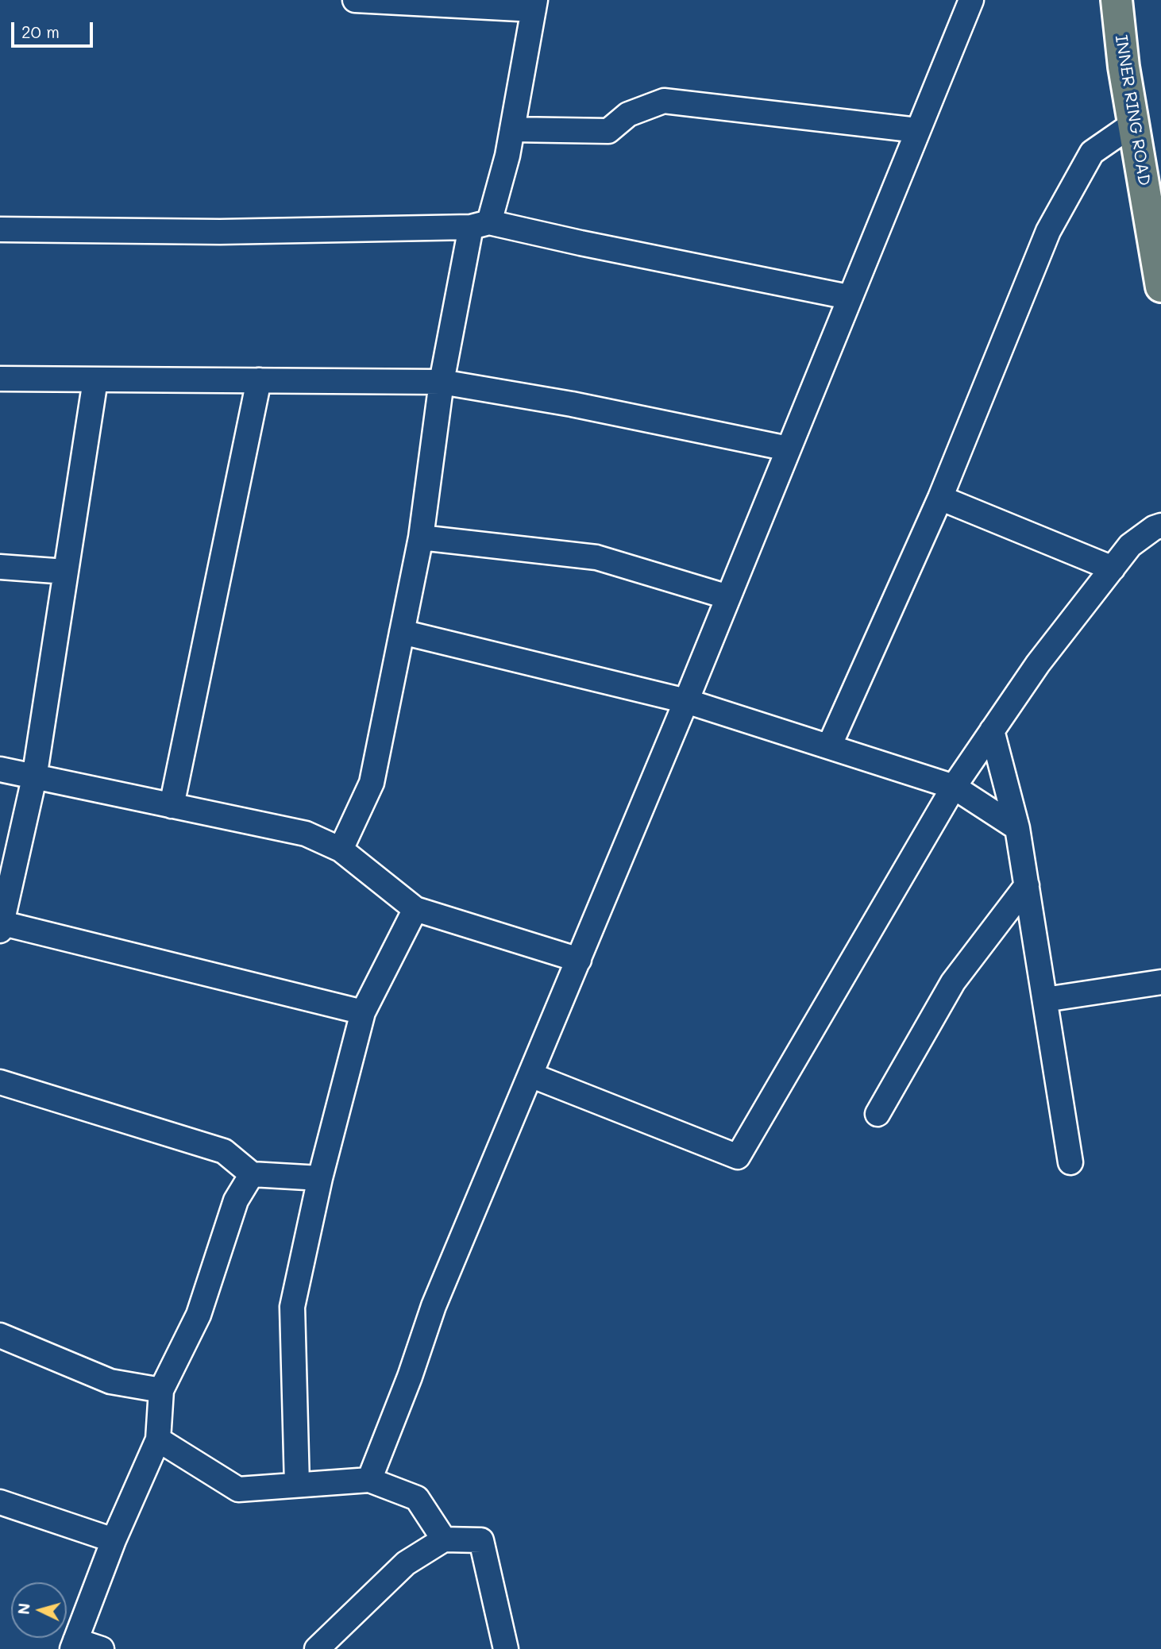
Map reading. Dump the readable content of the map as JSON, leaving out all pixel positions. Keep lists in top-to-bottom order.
{
  "streets": {
    "highway": ["INNER RING ROAD"]
  },
  "scale_bar": "20 m",
  "north": "left"
}
